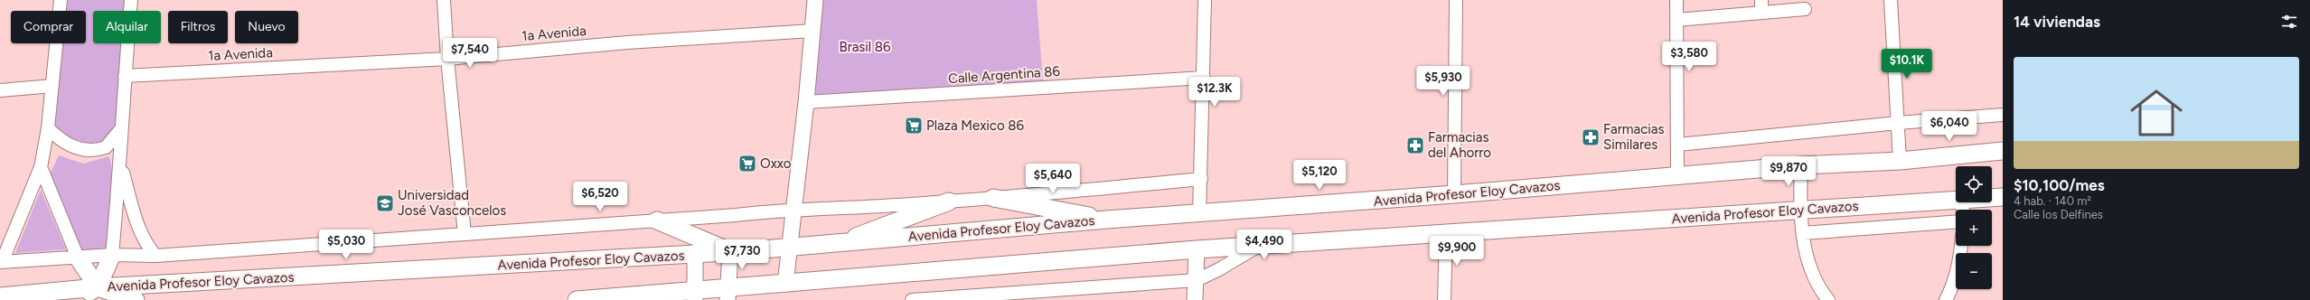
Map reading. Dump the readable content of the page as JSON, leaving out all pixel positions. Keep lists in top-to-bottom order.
{
  "streets": {
    "main road": ["Avenida Profesor Eloy Cavazos"],
    "street": ["1a Avenida", "Calle Argentina 86"]
  },
  "parks": ["Brasil 86"],
  "places": {
    "supermarket": ["Plaza Mexico 86", "Oxxo"],
    "pharmacy": ["Farmacias Similares", "Farmacias del Ahorro"],
    "school or university": ["Universidad José Vasconcelos"]
  },
  "page": {
    "heading": "14 viviendas",
    "chip": [
      "Comprar",
      "Alquilar",
      "Filtros",
      "Nuevo"
    ],
    "price": [
      "$7,540",
      "$3,580",
      "$10.1K",
      "$5,930",
      "$12.3K",
      "$6,040",
      "$9,870",
      "$5,120",
      "$5,640",
      "$6,520",
      "$5,030",
      "$4,490",
      "$9,900",
      "$7,730"
    ],
    "list": [
      {
        "name": "$10,100/mes",
        "note": "4 hab. · 140 m² · Calle los Delfines"
      }
    ],
    "map_buttons": ["+", "−"]
  }
}
